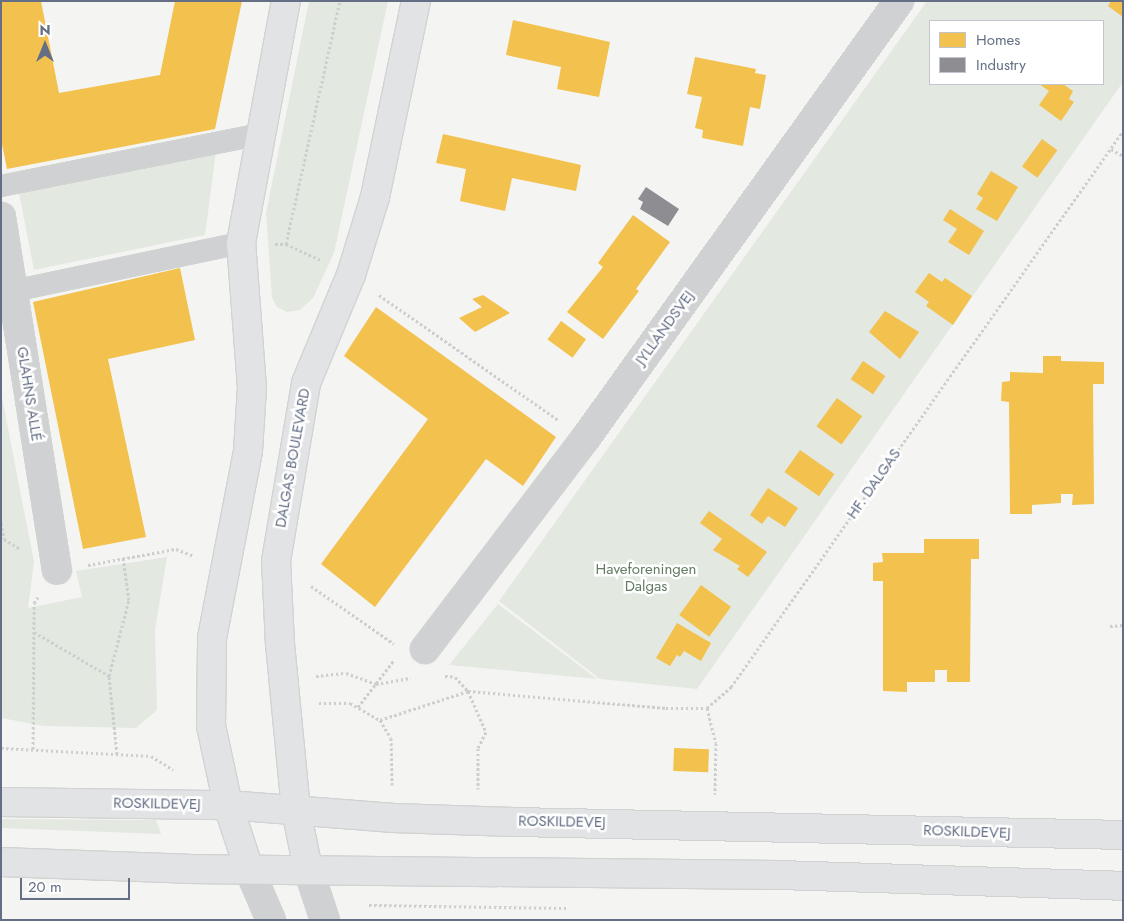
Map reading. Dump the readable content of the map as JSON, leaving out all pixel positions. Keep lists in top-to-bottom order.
{
  "streets": {
    "street": [
      "JYLLANDSVEJ",
      "GLAHNS ALLÉ",
      "DALGAS BOULEVARD",
      "ROSKILDEVEJ"
    ],
    "path": ["HF. DALGAS"]
  },
  "crossings": [
    ["DALGAS BOULEVARD", "ROSKILDEVEJ"]
  ],
  "parks": ["Haveforeningen Dalgas"],
  "legend": ["Homes", "Industry"],
  "scale_bar": "20 m",
  "north": "top"
}
